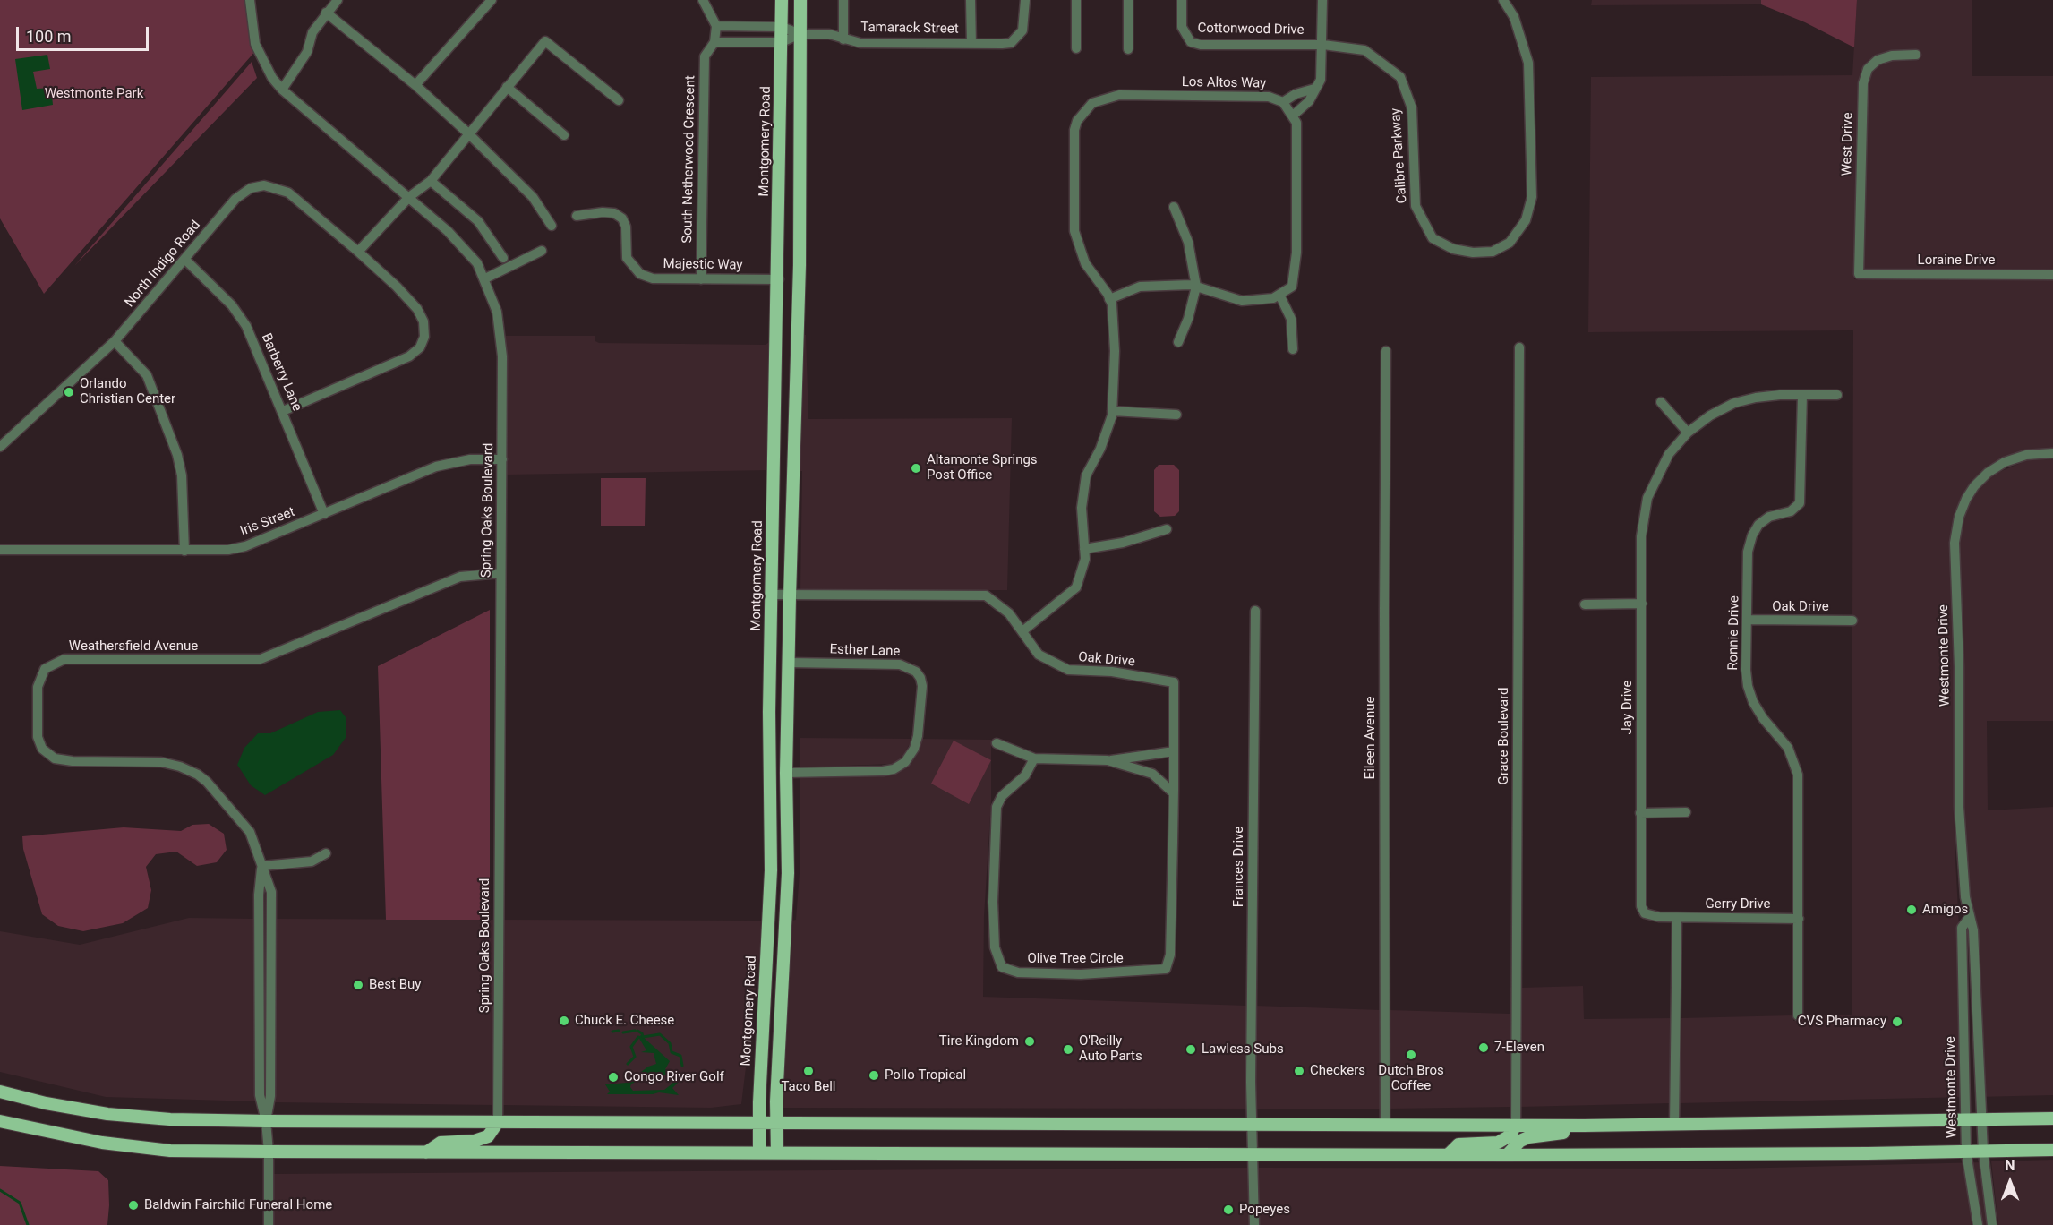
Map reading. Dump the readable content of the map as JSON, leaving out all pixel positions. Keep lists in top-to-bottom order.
{
  "streets": {
    "main road": ["Montgomery Road"],
    "street": [
      "Tamarack Street",
      "Cottonwood Drive",
      "Los Altos Way",
      "West Drive",
      "Calibre Parkway",
      "South Netherwood Crescent",
      "Loraine Drive",
      "North Indigo Road",
      "Majestic Way",
      "Barberry Lane",
      "Spring Oaks Boulevard",
      "Iris Street",
      "Oak Drive",
      "Ronnie Drive",
      "Weathersfield Avenue",
      "Esther Lane",
      "Westmonte Drive",
      "Jay Drive",
      "Grace Boulevard",
      "Eileen Avenue",
      "Frances Drive",
      "Gerry Drive",
      "Olive Tree Circle"
    ]
  },
  "crossings": [
    ["Tamarack Street", "Montgomery Road"],
    ["Tamarack Street", "South Netherwood Crescent"],
    ["Cottonwood Drive", "Calibre Parkway"],
    ["Los Altos Way", "Oak Drive"],
    ["Montgomery Road", "Majestic Way"],
    ["Montgomery Road", "Oak Drive"],
    ["West Drive", "Loraine Drive"],
    ["South Netherwood Crescent", "Majestic Way"],
    ["North Indigo Road", "Barberry Lane"],
    ["Barberry Lane", "Iris Street"],
    ["Spring Oaks Boulevard", "Iris Street"],
    ["Spring Oaks Boulevard", "Weathersfield Avenue"],
    ["Oak Drive", "Ronnie Drive"],
    ["Oak Drive", "Olive Tree Circle"],
    ["Ronnie Drive", "Jay Drive"],
    ["Ronnie Drive", "Gerry Drive"],
    ["Jay Drive", "Gerry Drive"]
  ],
  "parks": ["Westmonte Park"],
  "places": [
    "Orlando Christian Center",
    "Altamonte Springs Post Office",
    "Amigos",
    "Best Buy",
    "Chuck E. Cheese",
    "CVS Pharmacy",
    "Tire Kingdom",
    "7-Eleven",
    "O'Reilly Auto Parts",
    "Lawless Subs",
    "Dutch Bros Coffee",
    "Taco Bell",
    "Checkers",
    "Pollo Tropical",
    "Congo River Golf",
    "Baldwin Fairchild Funeral Home",
    "Popeyes"
  ],
  "scale_bar": "100 m",
  "north": "top"
}
